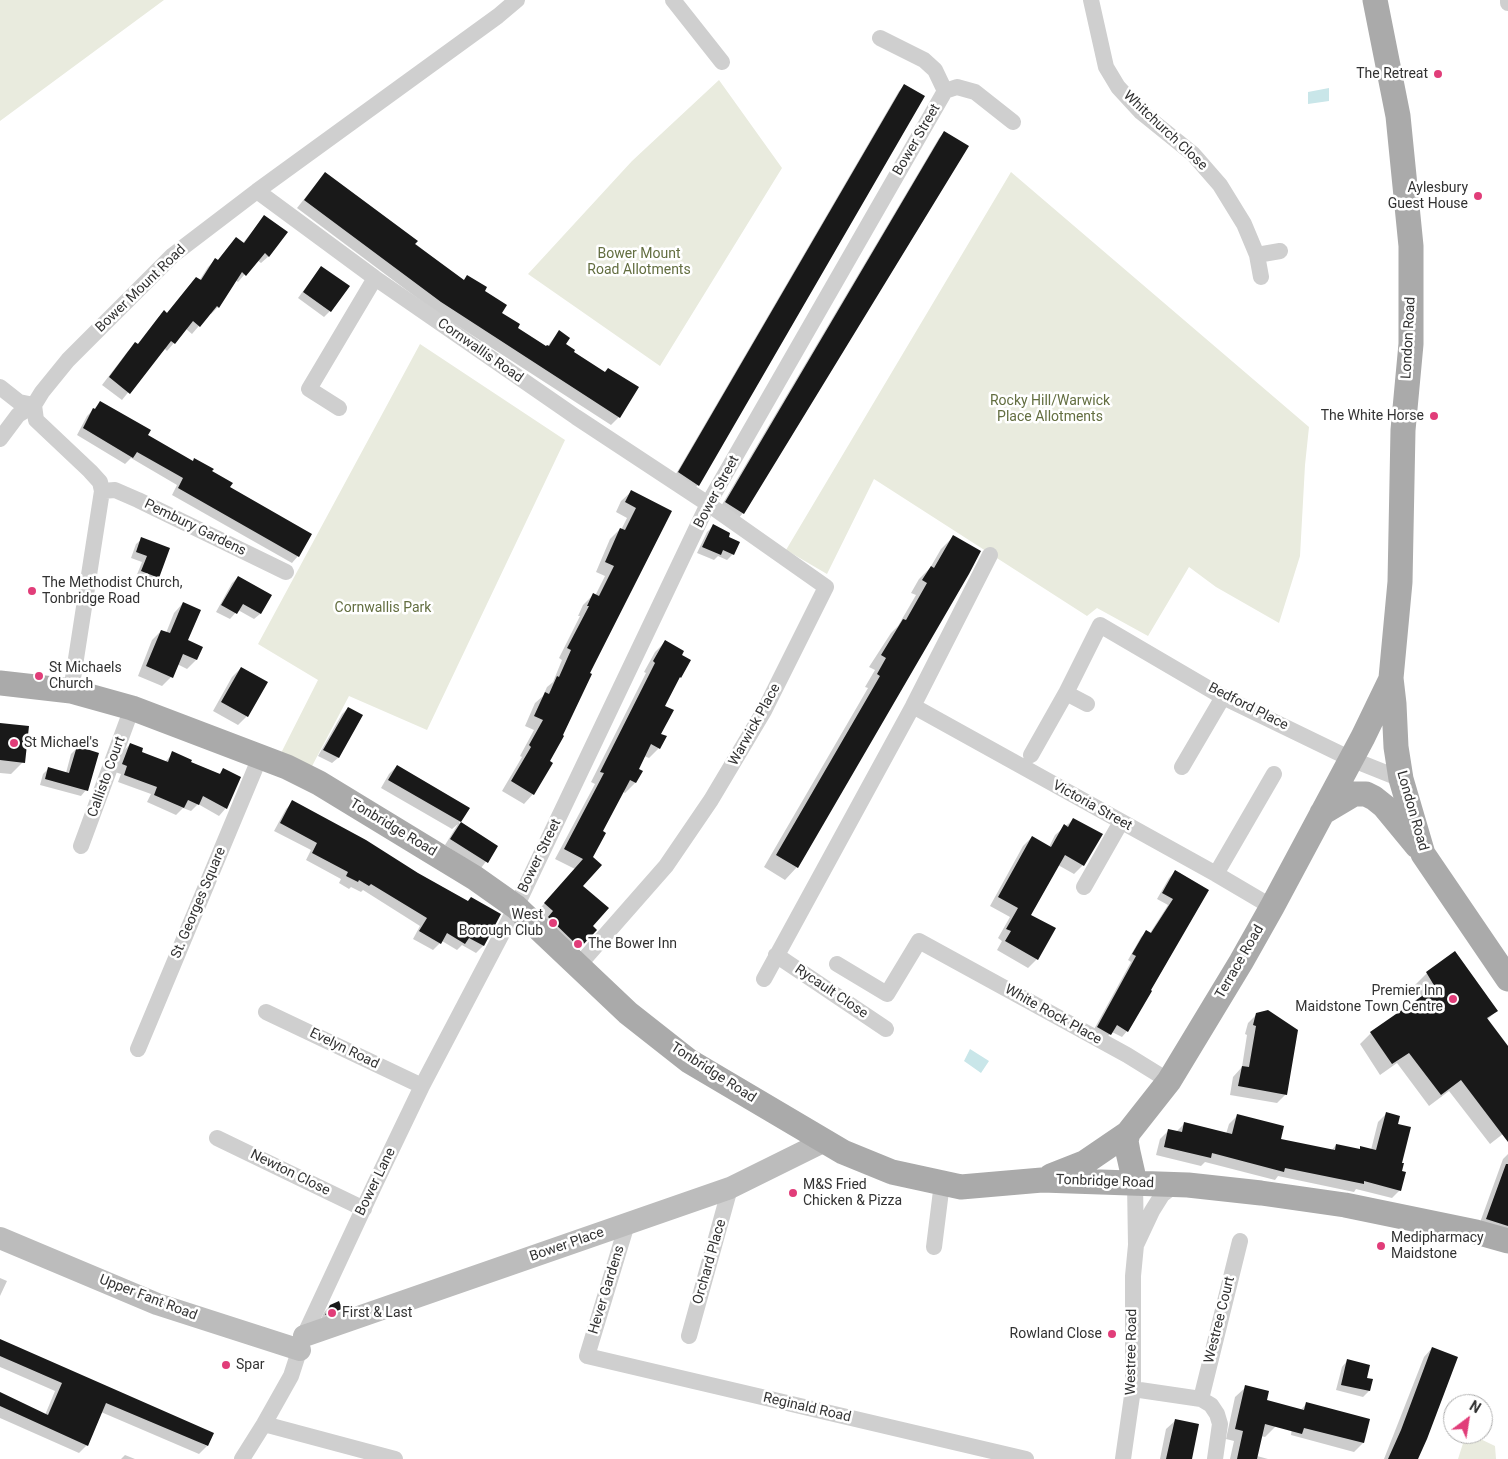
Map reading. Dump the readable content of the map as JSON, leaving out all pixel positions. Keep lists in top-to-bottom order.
{
  "streets": {
    "main road": [
      "London Road",
      "Tonbridge Road",
      "Terrace Road",
      "Westree Road"
    ],
    "street": [
      "Whitchurch Close",
      "Bower Street",
      "Bower Mount Road",
      "Cornwallis Road",
      "Pembury Gardens",
      "Bedford Place",
      "Warwick Place",
      "Callisto Court",
      "Victoria Street",
      "St. Georges Square",
      "Rycault Close",
      "White Rock Place",
      "Evelyn Road",
      "Newton Close",
      "Bower Lane",
      "Bower Place",
      "Orchard Place",
      "Hever Gardens",
      "Upper Fant Road",
      "Westree Court",
      "Reginald Road"
    ]
  },
  "crossings": [
    ["Bower Street", "Cornwallis Road"],
    ["Bower Street", "Warwick Place"],
    ["Bower Street", "Tonbridge Road"],
    ["Bower Street", "Bower Lane"],
    ["Bower Mount Road", "Cornwallis Road"],
    ["London Road", "Bedford Place"],
    ["London Road", "Terrace Road"],
    ["Cornwallis Road", "Warwick Place"],
    ["Warwick Place", "Tonbridge Road"],
    ["Callisto Court", "Tonbridge Road"],
    ["Victoria Street", "Terrace Road"],
    ["Tonbridge Road", "St. Georges Square"],
    ["Tonbridge Road", "Terrace Road"],
    ["Tonbridge Road", "Bower Lane"],
    ["Tonbridge Road", "Bower Place"],
    ["Tonbridge Road", "Westree Road"],
    ["Terrace Road", "White Rock Place"],
    ["Terrace Road", "Westree Road"],
    ["Evelyn Road", "Bower Lane"],
    ["Newton Close", "Bower Lane"],
    ["Bower Lane", "Bower Place"],
    ["Bower Lane", "Upper Fant Road"],
    ["Bower Place", "Orchard Place"],
    ["Bower Place", "Hever Gardens"],
    ["Bower Place", "Upper Fant Road"],
    ["Hever Gardens", "Reginald Road"]
  ],
  "parks": ["Bower Mount Road Allotments", "Rocky Hill/Warwick Place Allotments", "Cornwallis Park"],
  "places": [
    "The Retreat",
    "Aylesbury Guest House",
    "The White Horse",
    "The Methodist Church, Tonbridge Road",
    "St Michaels Church",
    "St Michael's",
    "West Borough Club",
    "The Bower Inn",
    "Premier Inn Maidstone Town Centre",
    "M&S Fried Chicken & Pizza",
    "Medipharmacy Maidstone",
    "First & Last",
    "Rowland Close",
    "Spar"
  ],
  "north": "top right"
}
